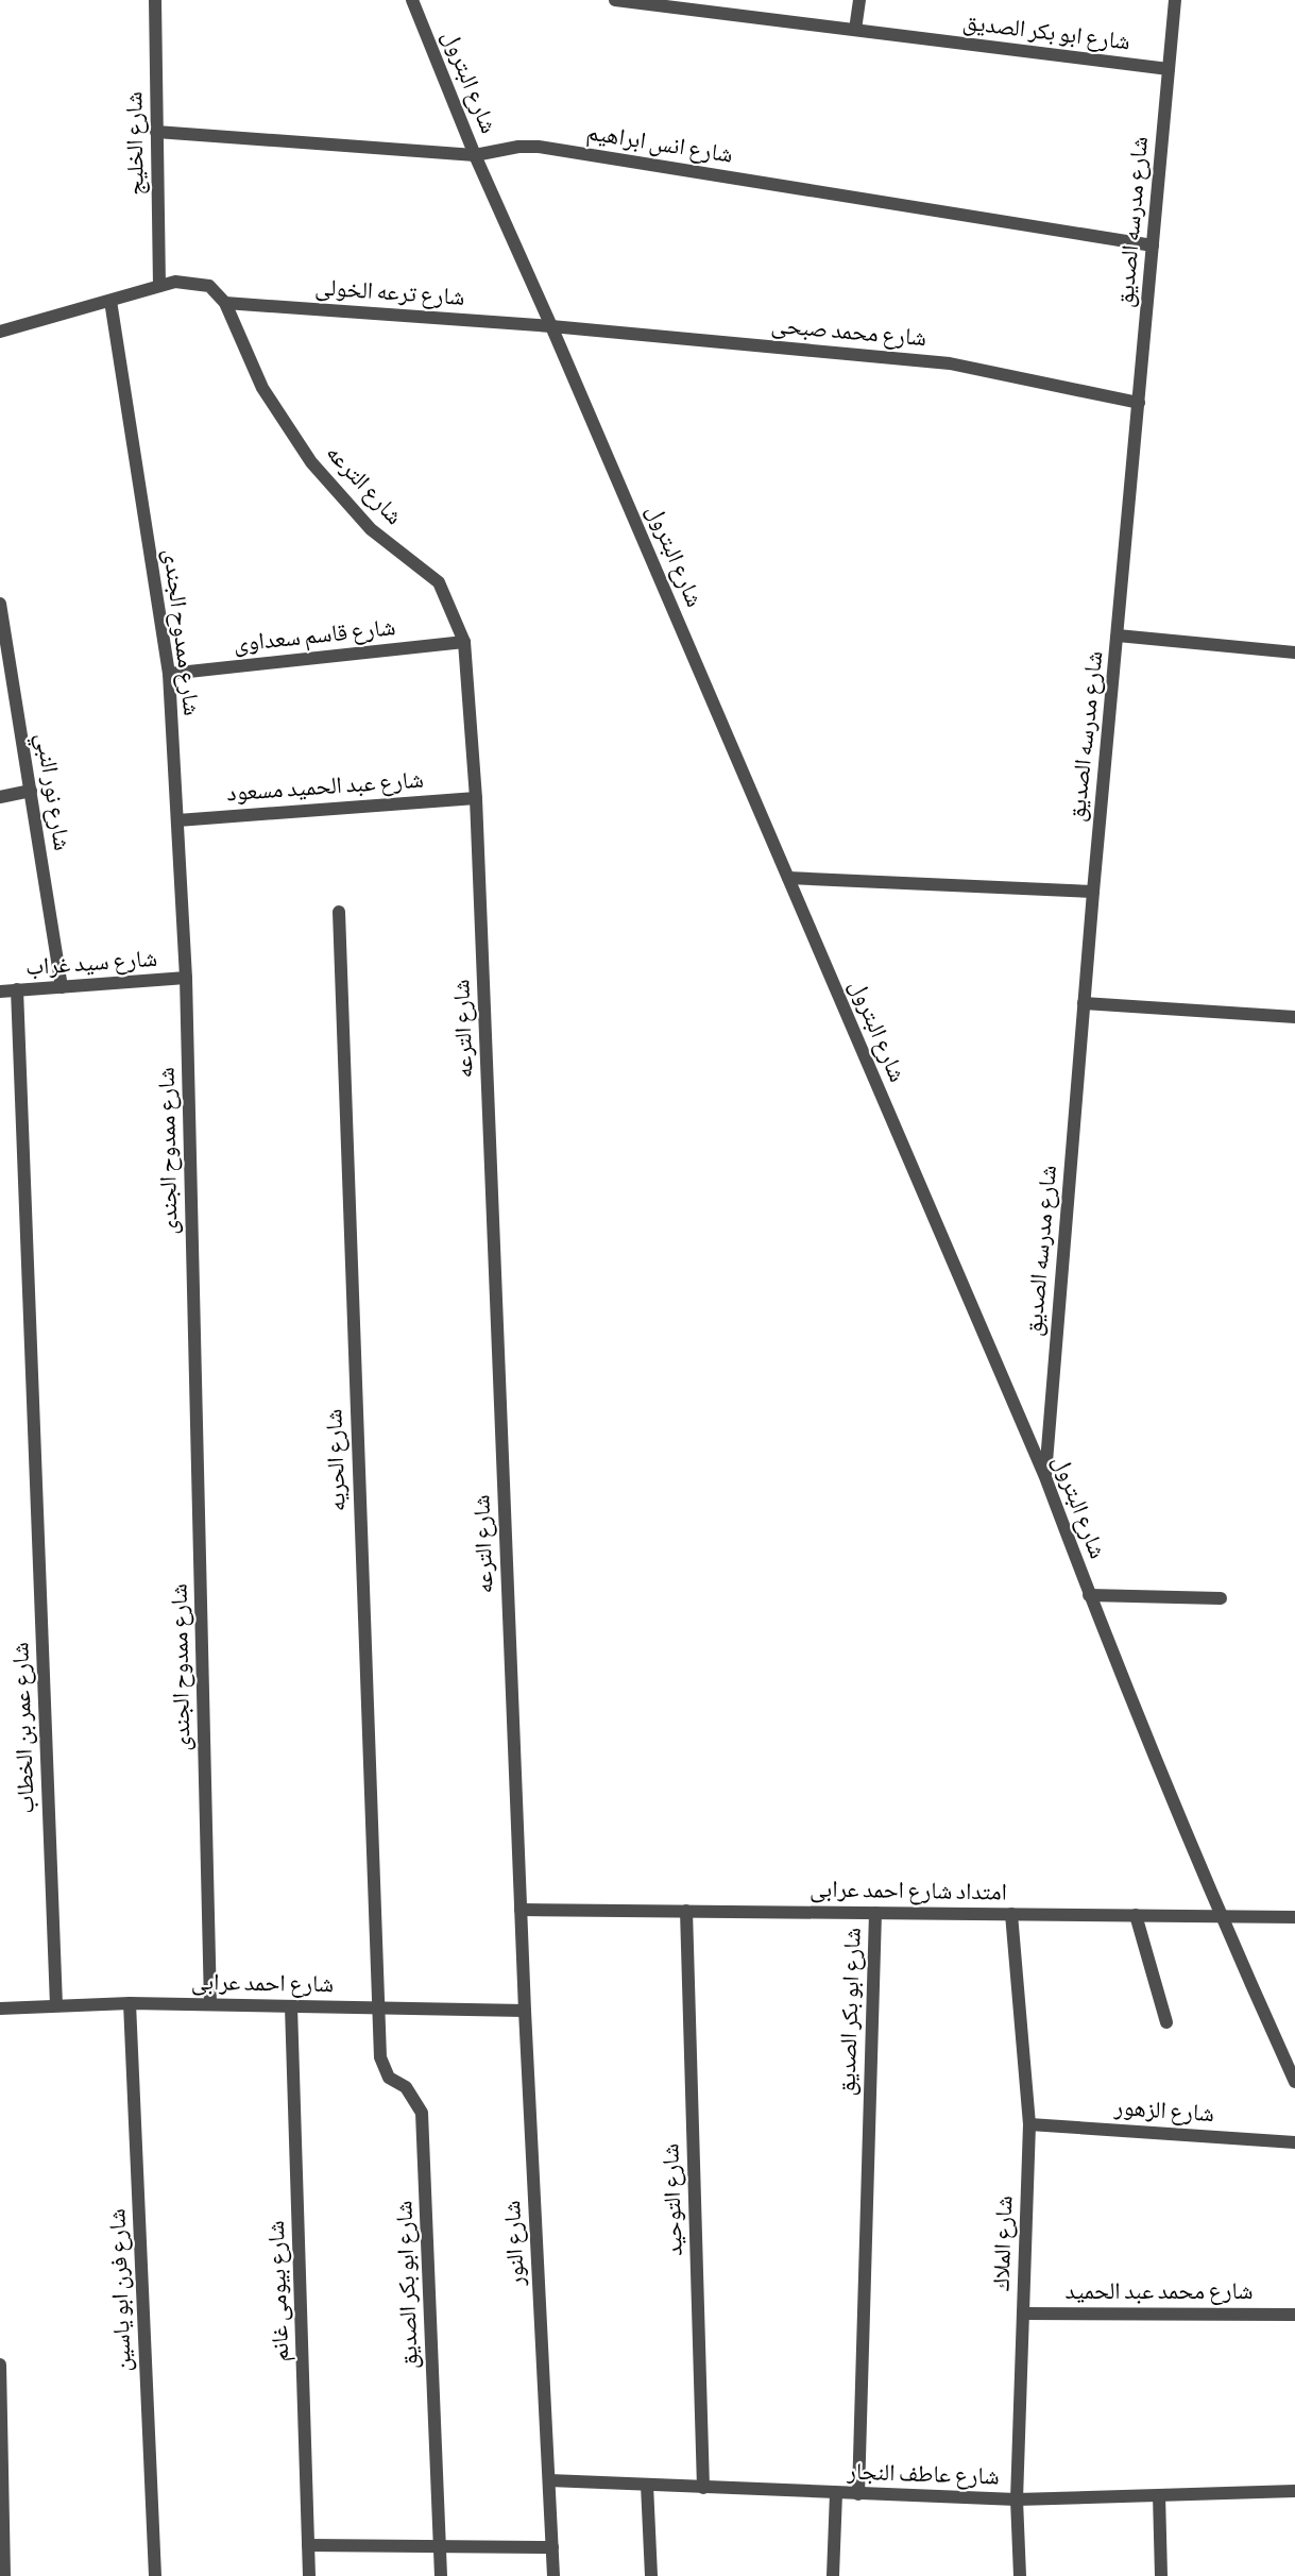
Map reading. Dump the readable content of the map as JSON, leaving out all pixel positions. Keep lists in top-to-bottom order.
{
  "streets": {
    "street": [
      "شارع ابو بكر الصديق",
      "شارع البترول",
      "شارع الخليج",
      "شارع انس ابراهيم",
      "شارع مدرسه الصديق",
      "شارع ترعه الخولى",
      "شارع محمد صبحى",
      "شارع الترعه",
      "شارع ممدوح الجندى",
      "شارع قاسم سعداوى",
      "شارع عبد الحميد مسعود",
      "شارع نور النبي",
      "شارع سيد غراب",
      "شارع الحريه",
      "شارع عمر بن الخطاب",
      "امتداد شارع احمد عرابى",
      "شارع احمد عرابى",
      "شارع الزهور",
      "شارع التوحيد",
      "شارع النور",
      "شارع الملاك",
      "شارع فرن ابو ياسين",
      "شارع بيومى غانم",
      "شارع محمد عبد الحميد",
      "شارع عاطف النجار"
    ]
  },
  "crossings": [
    ["شارع ابو بكر الصديق", "شارع مدرسه الصديق"],
    ["شارع ابو بكر الصديق", "شارع الحريه"],
    ["شارع ابو بكر الصديق", "امتداد شارع احمد عرابى"],
    ["شارع ابو بكر الصديق", "شارع احمد عرابى"],
    ["شارع ابو بكر الصديق", "شارع عاطف النجار"],
    ["شارع البترول", "شارع انس ابراهيم"],
    ["شارع البترول", "شارع مدرسه الصديق"],
    ["شارع البترول", "شارع ترعه الخولى"],
    ["شارع البترول", "شارع محمد صبحى"],
    ["شارع البترول", "امتداد شارع احمد عرابى"],
    ["شارع الخليج", "شارع انس ابراهيم"],
    ["شارع انس ابراهيم", "شارع مدرسه الصديق"],
    ["شارع مدرسه الصديق", "شارع محمد صبحى"],
    ["شارع ترعه الخولى", "شارع محمد صبحى"],
    ["شارع ترعه الخولى", "شارع الترعه"],
    ["شارع الترعه", "شارع قاسم سعداوى"],
    ["شارع الترعه", "شارع عبد الحميد مسعود"],
    ["شارع الترعه", "امتداد شارع احمد عرابى"],
    ["شارع الترعه", "شارع النور"],
    ["شارع ممدوح الجندى", "شارع قاسم سعداوى"],
    ["شارع ممدوح الجندى", "شارع عبد الحميد مسعود"],
    ["شارع ممدوح الجندى", "شارع سيد غراب"],
    ["شارع ممدوح الجندى", "شارع احمد عرابى"],
    ["شارع نور النبي", "شارع سيد غراب"],
    ["شارع سيد غراب", "شارع عمر بن الخطاب"],
    ["شارع الحريه", "شارع احمد عرابى"],
    ["شارع عمر بن الخطاب", "شارع احمد عرابى"],
    ["امتداد شارع احمد عرابى", "شارع التوحيد"],
    ["امتداد شارع احمد عرابى", "شارع النور"],
    ["امتداد شارع احمد عرابى", "شارع الملاك"],
    ["شارع احمد عرابى", "شارع النور"],
    ["شارع احمد عرابى", "شارع فرن ابو ياسين"],
    ["شارع احمد عرابى", "شارع بيومى غانم"],
    ["شارع الزهور", "شارع الملاك"],
    ["شارع التوحيد", "شارع عاطف النجار"],
    ["شارع النور", "شارع عاطف النجار"],
    ["شارع الملاك", "شارع محمد عبد الحميد"],
    ["شارع الملاك", "شارع عاطف النجار"]
  ]
}
